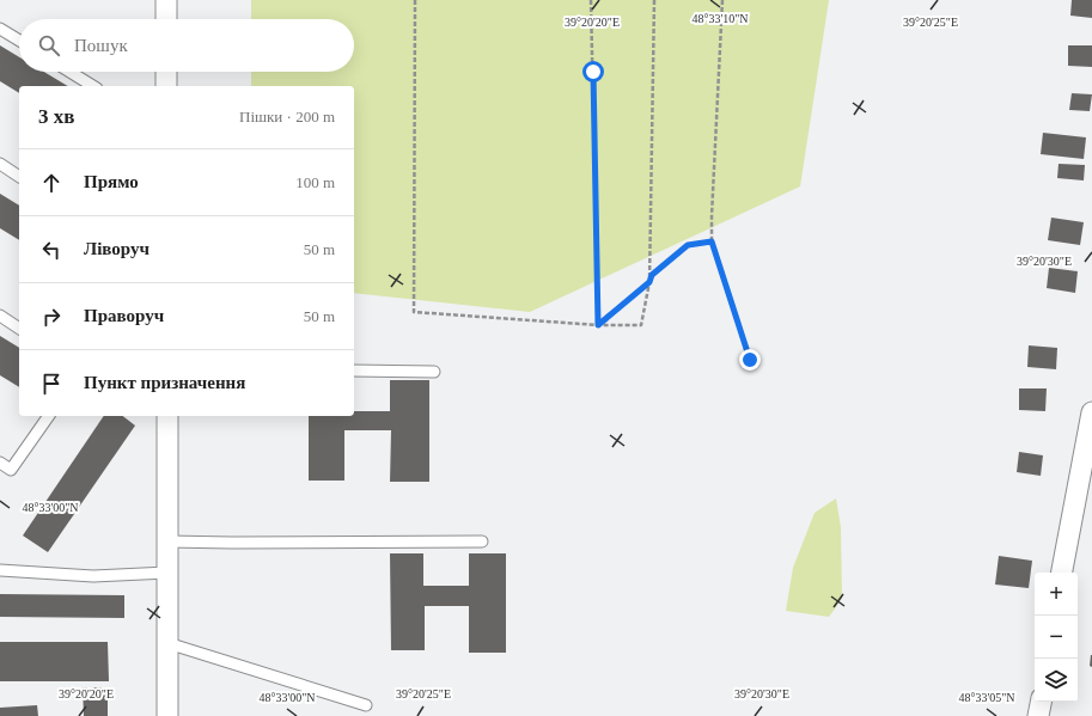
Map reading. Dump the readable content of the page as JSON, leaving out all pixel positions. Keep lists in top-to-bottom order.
{
  "page": {
    "search": "Пошук",
    "heading": ["3 хв", "Пішки · 200 m"],
    "list": [
      ["Прямо", "100 m"],
      ["Ліворуч", "50 m"],
      ["Праворуч", "50 m"],
      "Пункт призначення"
    ],
    "map_buttons": ["+", "−"]
  },
  "coordinates": [
    "48°33'10\"N",
    "39°20'20\"E",
    "39°20'25\"E",
    "39°20'30\"E",
    "48°33'00\"N",
    "48°33'05\"N"
  ]
}
